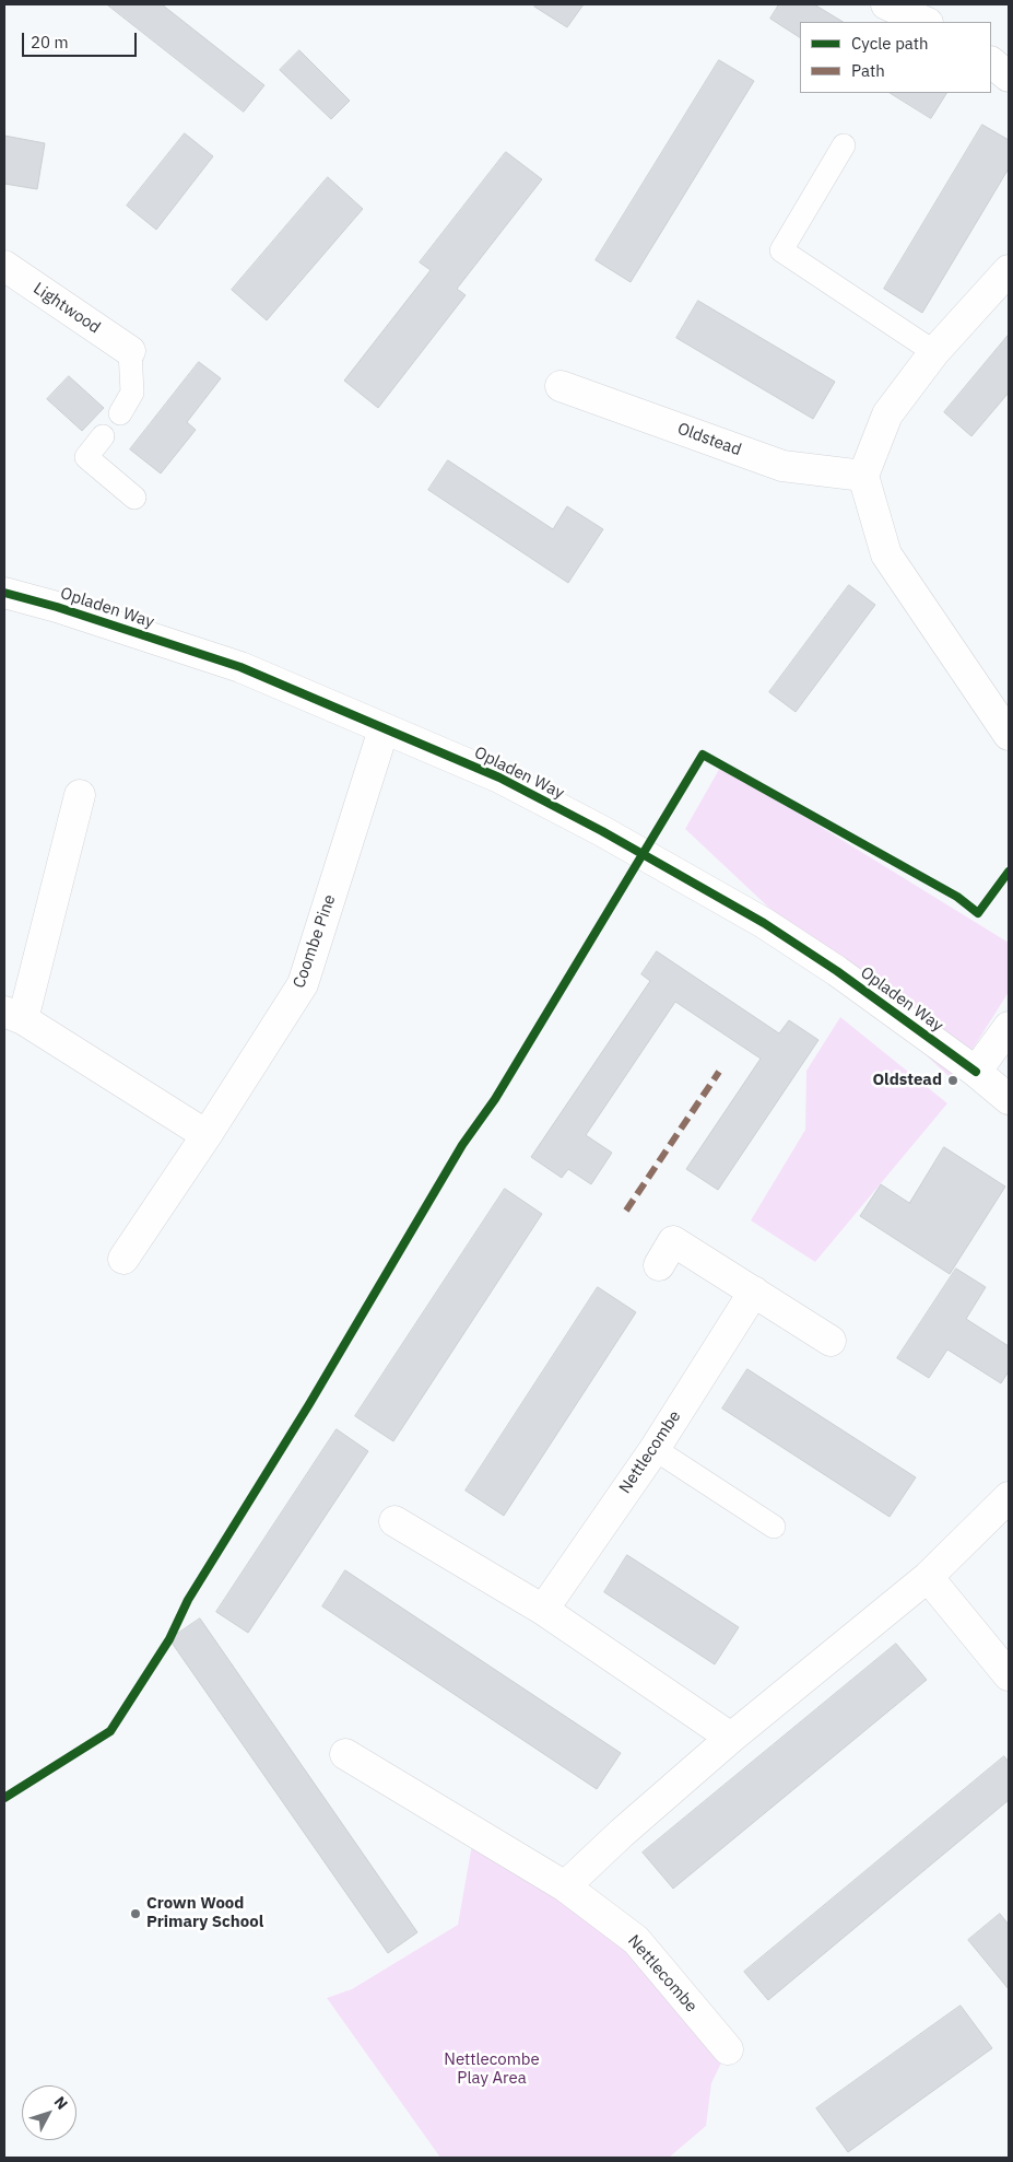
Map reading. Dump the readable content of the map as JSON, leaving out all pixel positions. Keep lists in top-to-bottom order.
{
  "streets": {
    "street": [
      "Lightwood",
      "Oldstead",
      "Opladen Way",
      "Coombe Pine",
      "Nettlecombe"
    ]
  },
  "crossings": [
    ["Opladen Way", "Coombe Pine"]
  ],
  "parks": ["Nettlecombe Play Area"],
  "places": ["Oldstead", "Crown Wood Primary School"],
  "legend": ["Cycle path", "Path"],
  "scale_bar": "20 m",
  "north": "top right"
}
